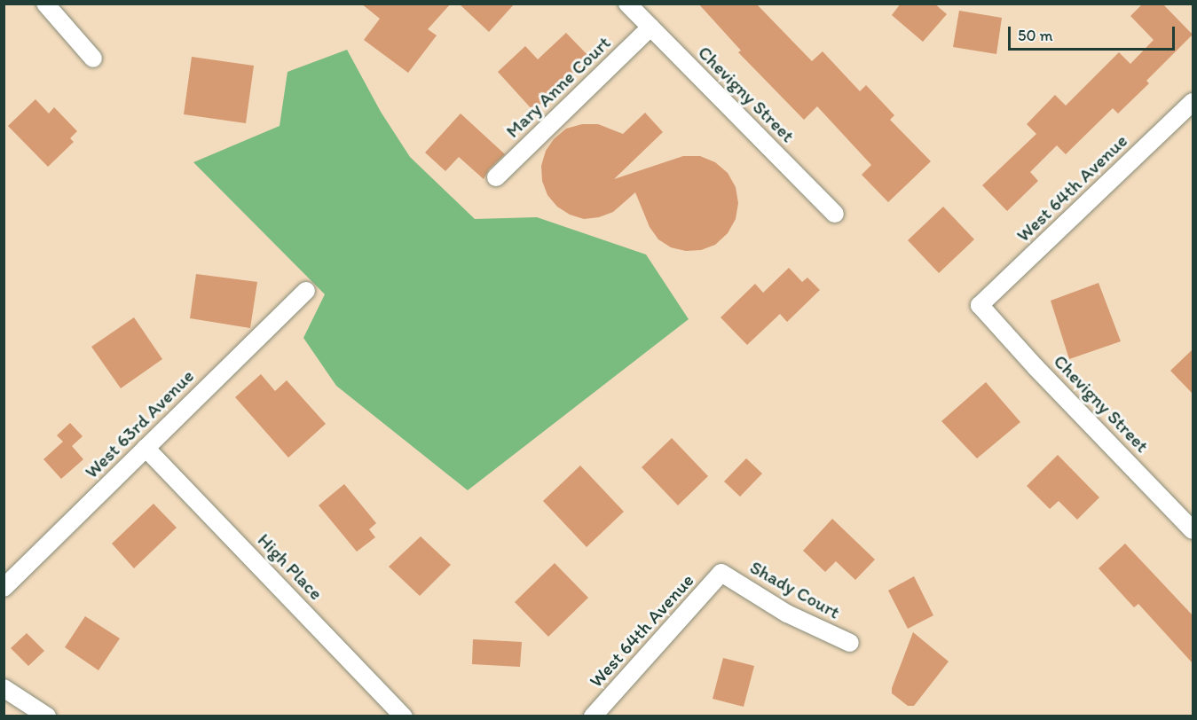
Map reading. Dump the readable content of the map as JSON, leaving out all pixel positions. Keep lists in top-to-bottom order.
{
  "streets": {
    "street": [
      "Mary Anne Court",
      "Chevigny Street",
      "West 64th Avenue",
      "West 63rd Avenue",
      "High Place",
      "Shady Court"
    ]
  },
  "crossings": [
    ["Mary Anne Court", "Chevigny Street"],
    ["Chevigny Street", "West 64th Avenue"],
    ["West 64th Avenue", "Shady Court"],
    ["West 63rd Avenue", "High Place"]
  ],
  "scale_bar": "50 m"
}
